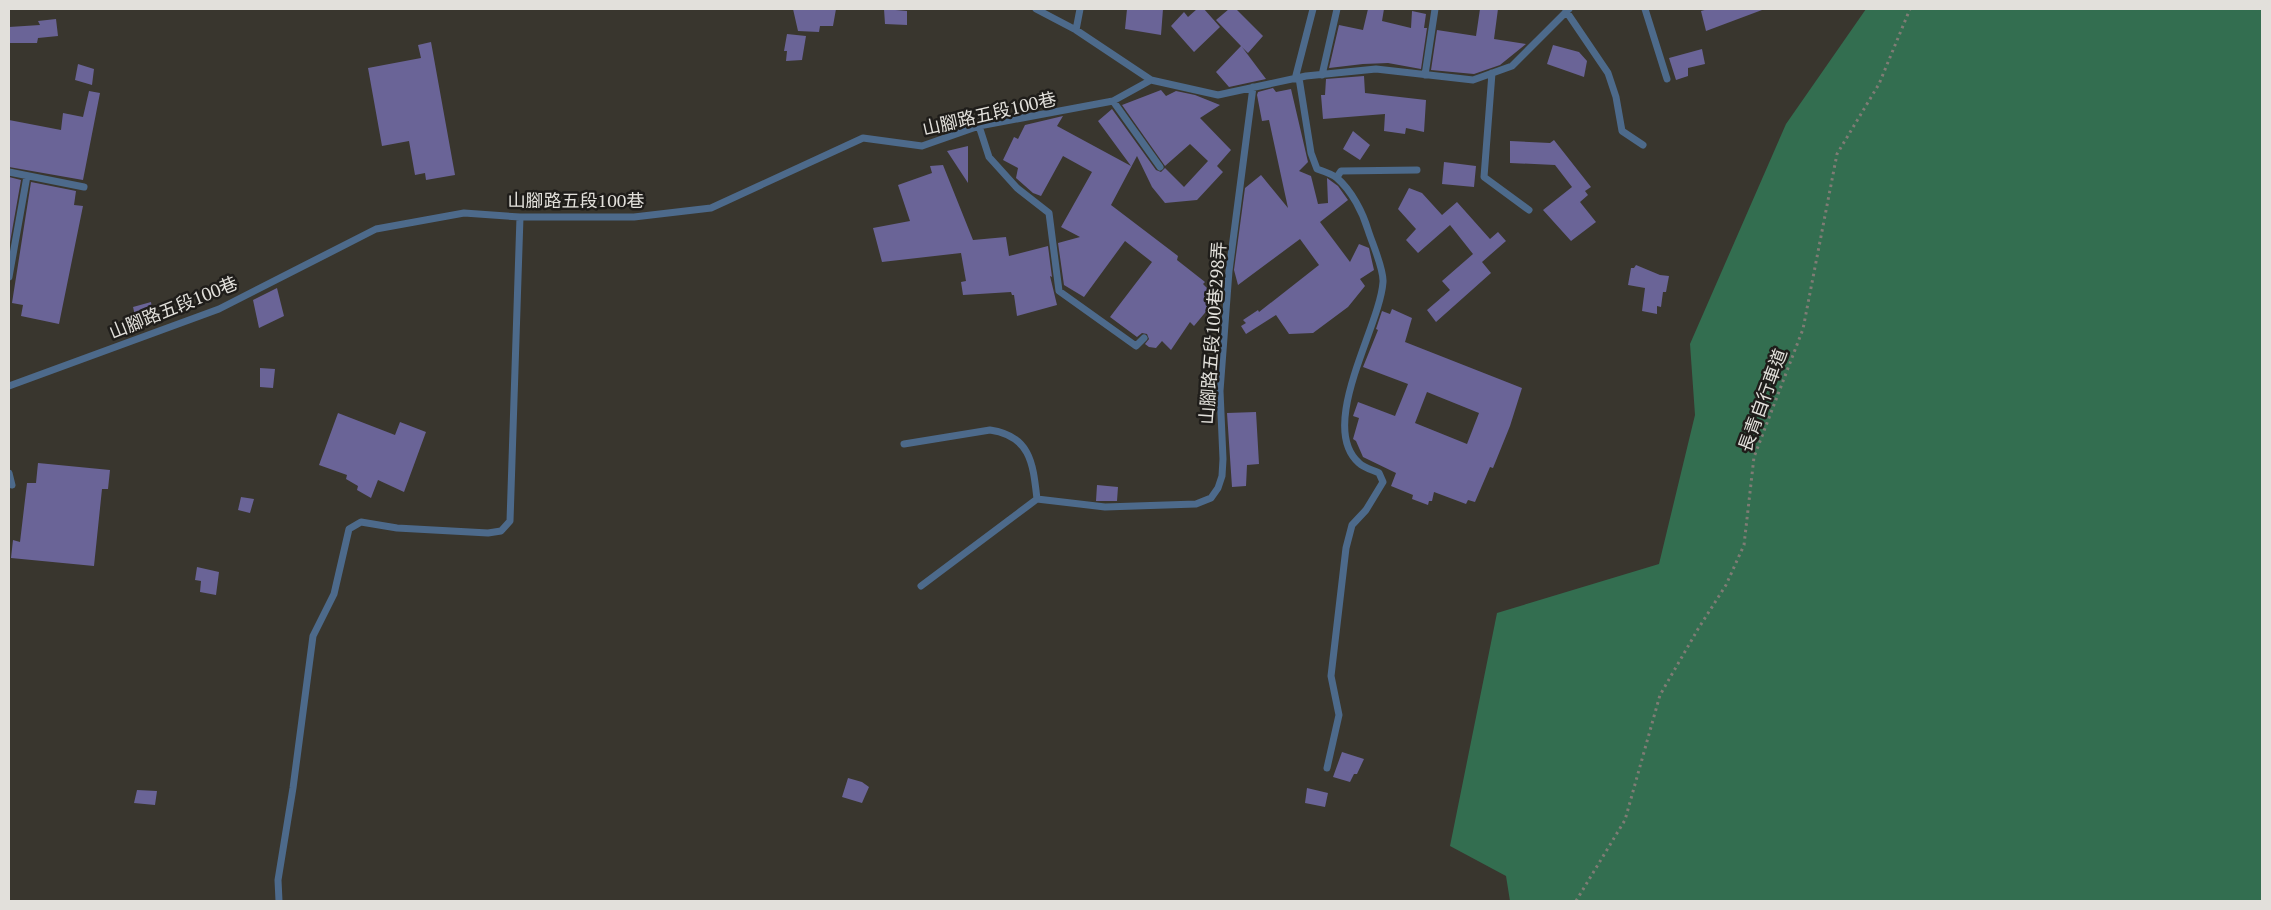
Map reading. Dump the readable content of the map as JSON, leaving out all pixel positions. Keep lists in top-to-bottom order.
{
  "streets": {
    "lane": ["山腳路五段100巷", "山腳路五段100巷298弄"],
    "path": ["長青自行車道"]
  }
}
